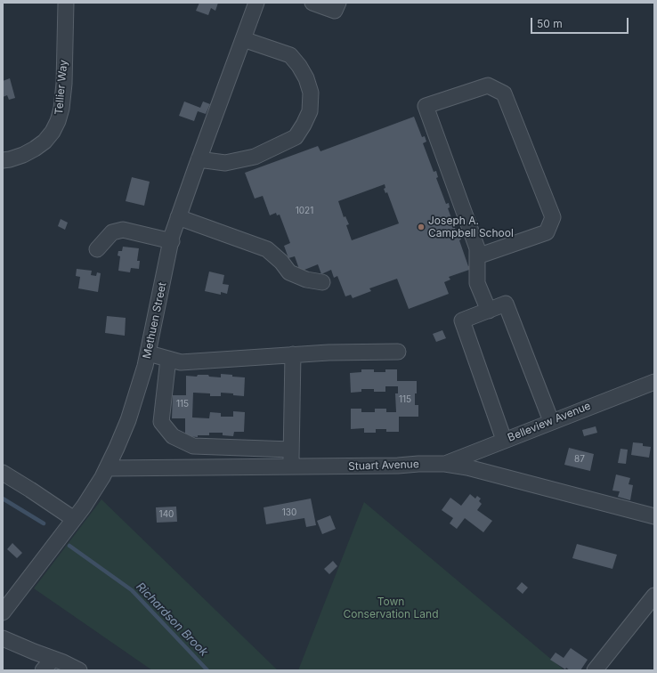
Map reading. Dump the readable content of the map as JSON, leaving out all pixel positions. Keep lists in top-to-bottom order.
{
  "streets": {
    "street": [
      "Tellier Way",
      "Methuen Street",
      "Belleview Avenue",
      "Stuart Avenue"
    ]
  },
  "crossings": [
    ["Methuen Street", "Stuart Avenue"],
    ["Belleview Avenue", "Stuart Avenue"]
  ],
  "water": ["Richardson Brook"],
  "parks": ["Town Conservation Land"],
  "places": ["Joseph A. Campbell School"],
  "house_numbers": [
    "1021",
    "115",
    "115",
    "87",
    "130",
    "140"
  ],
  "scale_bar": "50 m"
}
